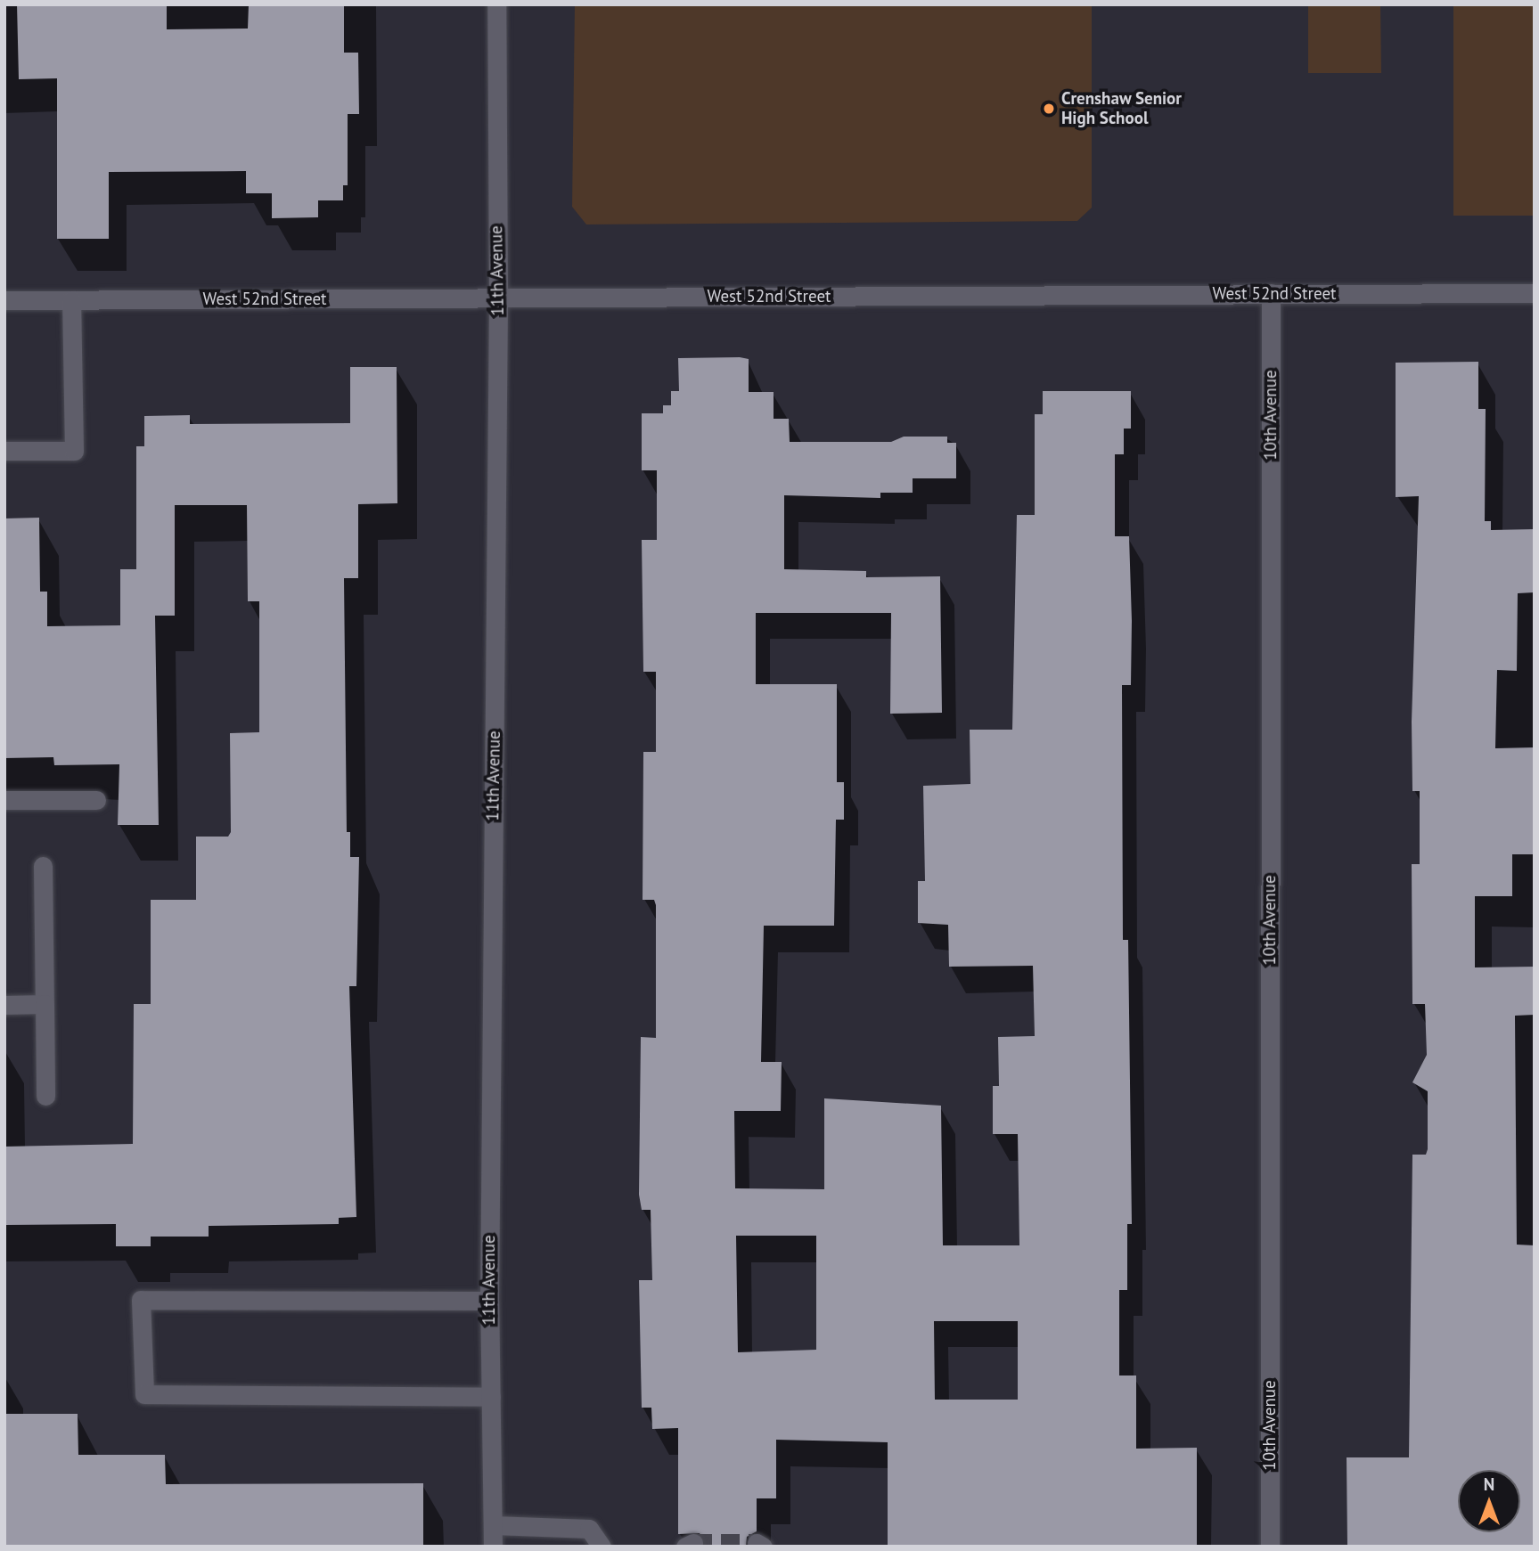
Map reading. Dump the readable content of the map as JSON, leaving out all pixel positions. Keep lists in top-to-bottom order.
{
  "streets": {
    "street": ["11th Avenue", "West 52nd Street", "10th Avenue"]
  },
  "crossings": [
    ["11th Avenue", "West 52nd Street"],
    ["West 52nd Street", "10th Avenue"]
  ],
  "places": ["Crenshaw Senior High School"],
  "north": "top"
}
